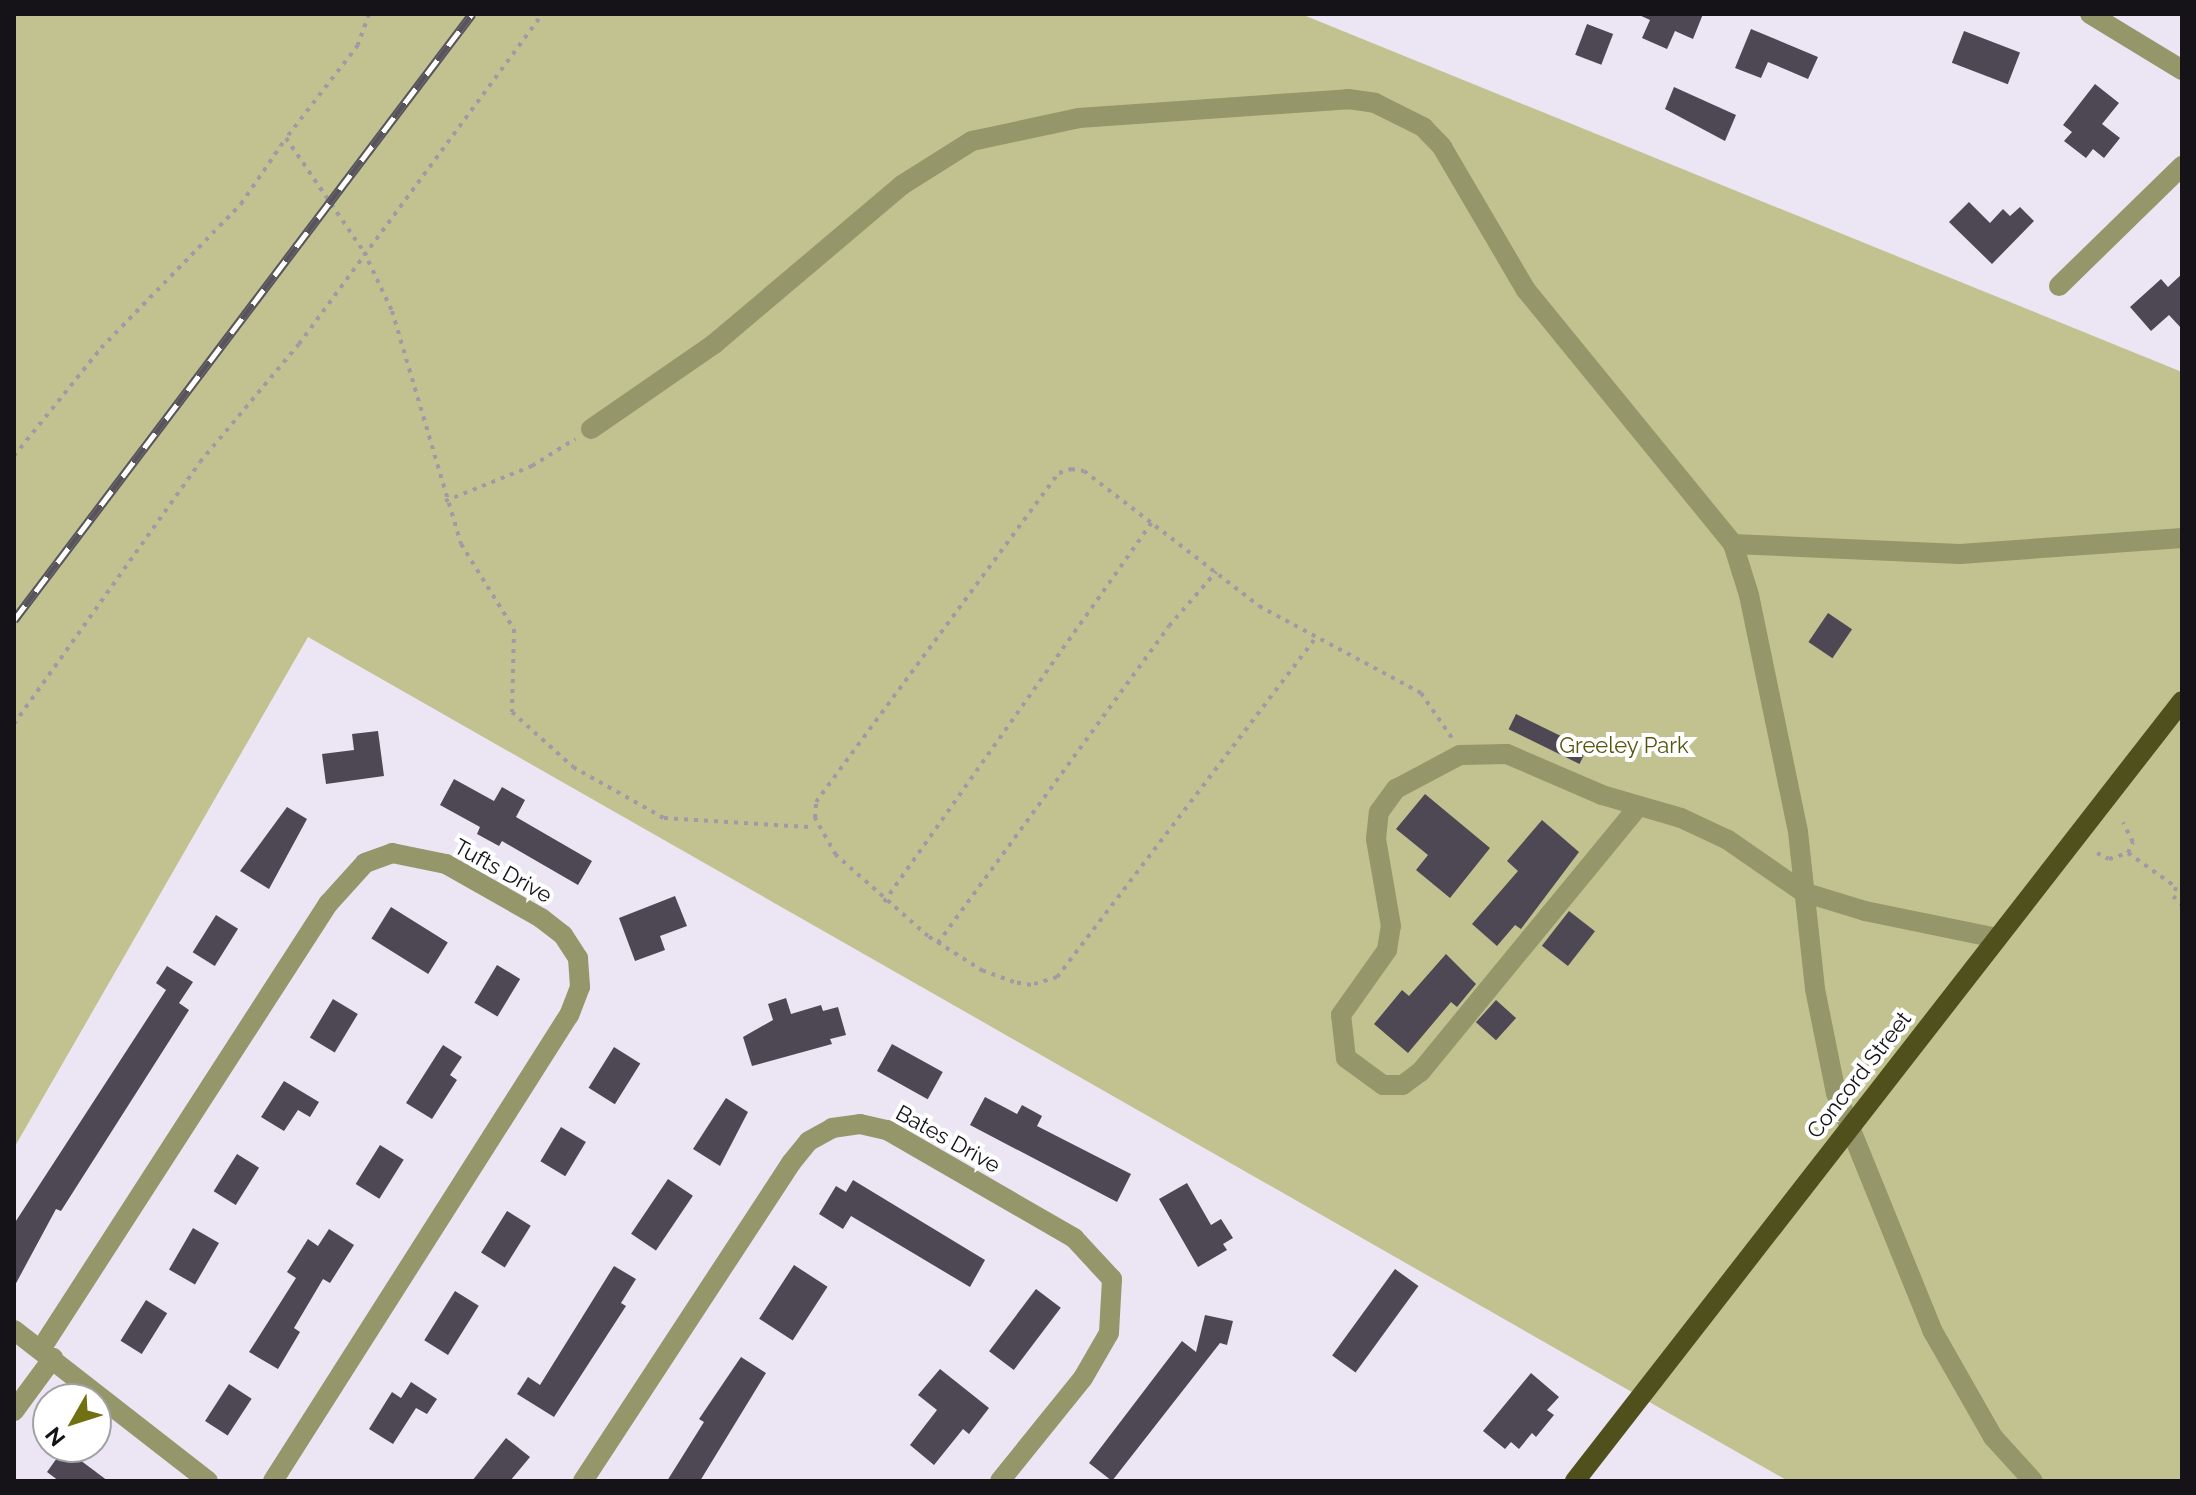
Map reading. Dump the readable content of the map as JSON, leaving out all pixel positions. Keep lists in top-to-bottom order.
{
  "streets": {
    "main road": ["Concord Street"],
    "street": ["Tufts Drive", "Bates Drive"]
  },
  "parks": ["Greeley Park"],
  "north": "bottom left"
}
